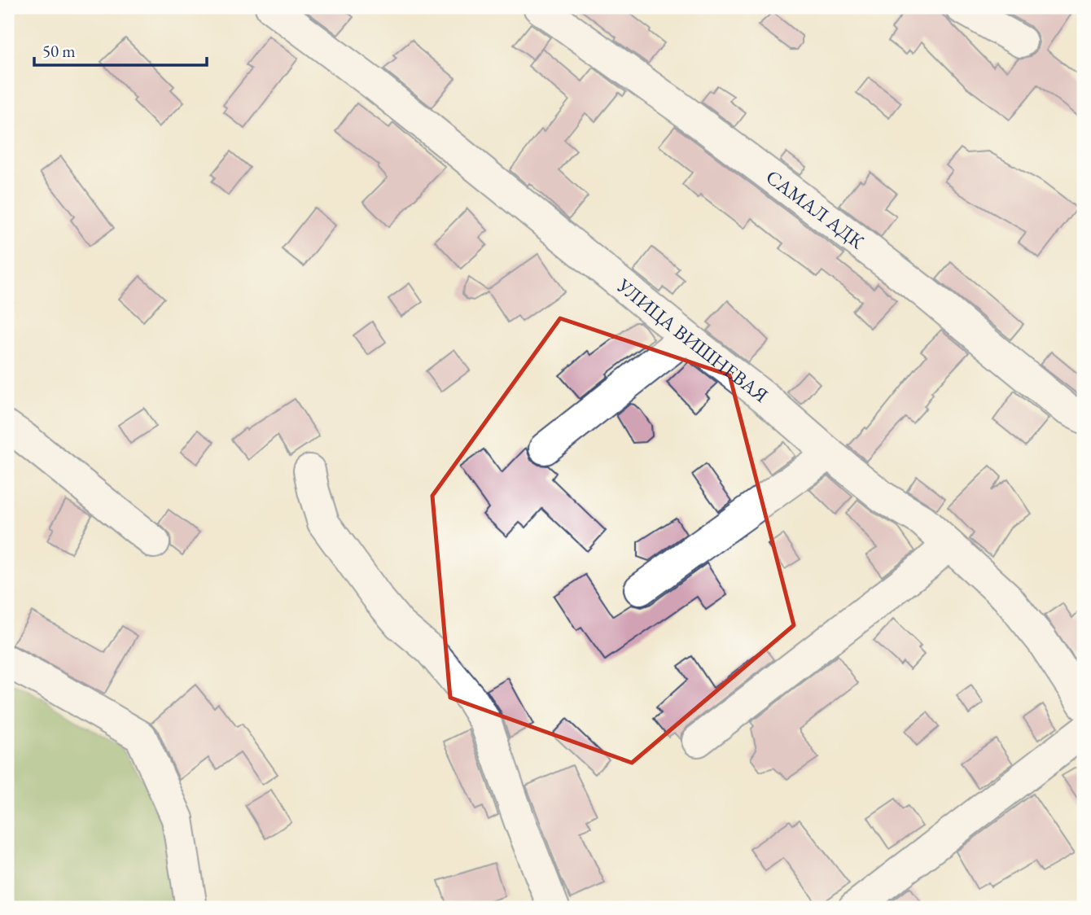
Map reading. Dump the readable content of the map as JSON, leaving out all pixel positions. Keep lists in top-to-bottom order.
{
  "streets": {
    "street": ["САМАЛ АДК", "УЛИЦА ВИШНЕВАЯ"]
  },
  "scale_bar": "50 m"
}
